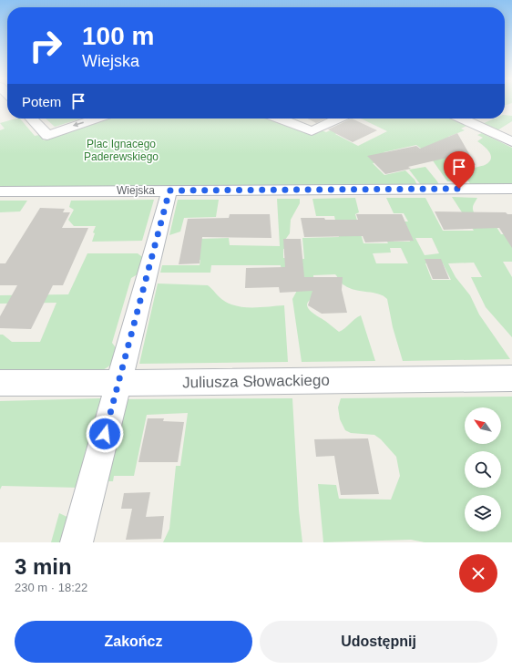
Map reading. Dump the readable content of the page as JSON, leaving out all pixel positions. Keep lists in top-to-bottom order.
{
  "streets": {
    "street": ["Wiejska", "Juliusza Słowackiego"]
  },
  "parks": ["Plac Ignacego Paderewskiego"],
  "north": "top left",
  "page": {
    "turn": ["100 m", "Wiejska"],
    "then": "Potem",
    "heading": ["3 min", "230 m · 18:22"],
    "buttons": ["Zakończ", "Udostępnij"]
  }
}
